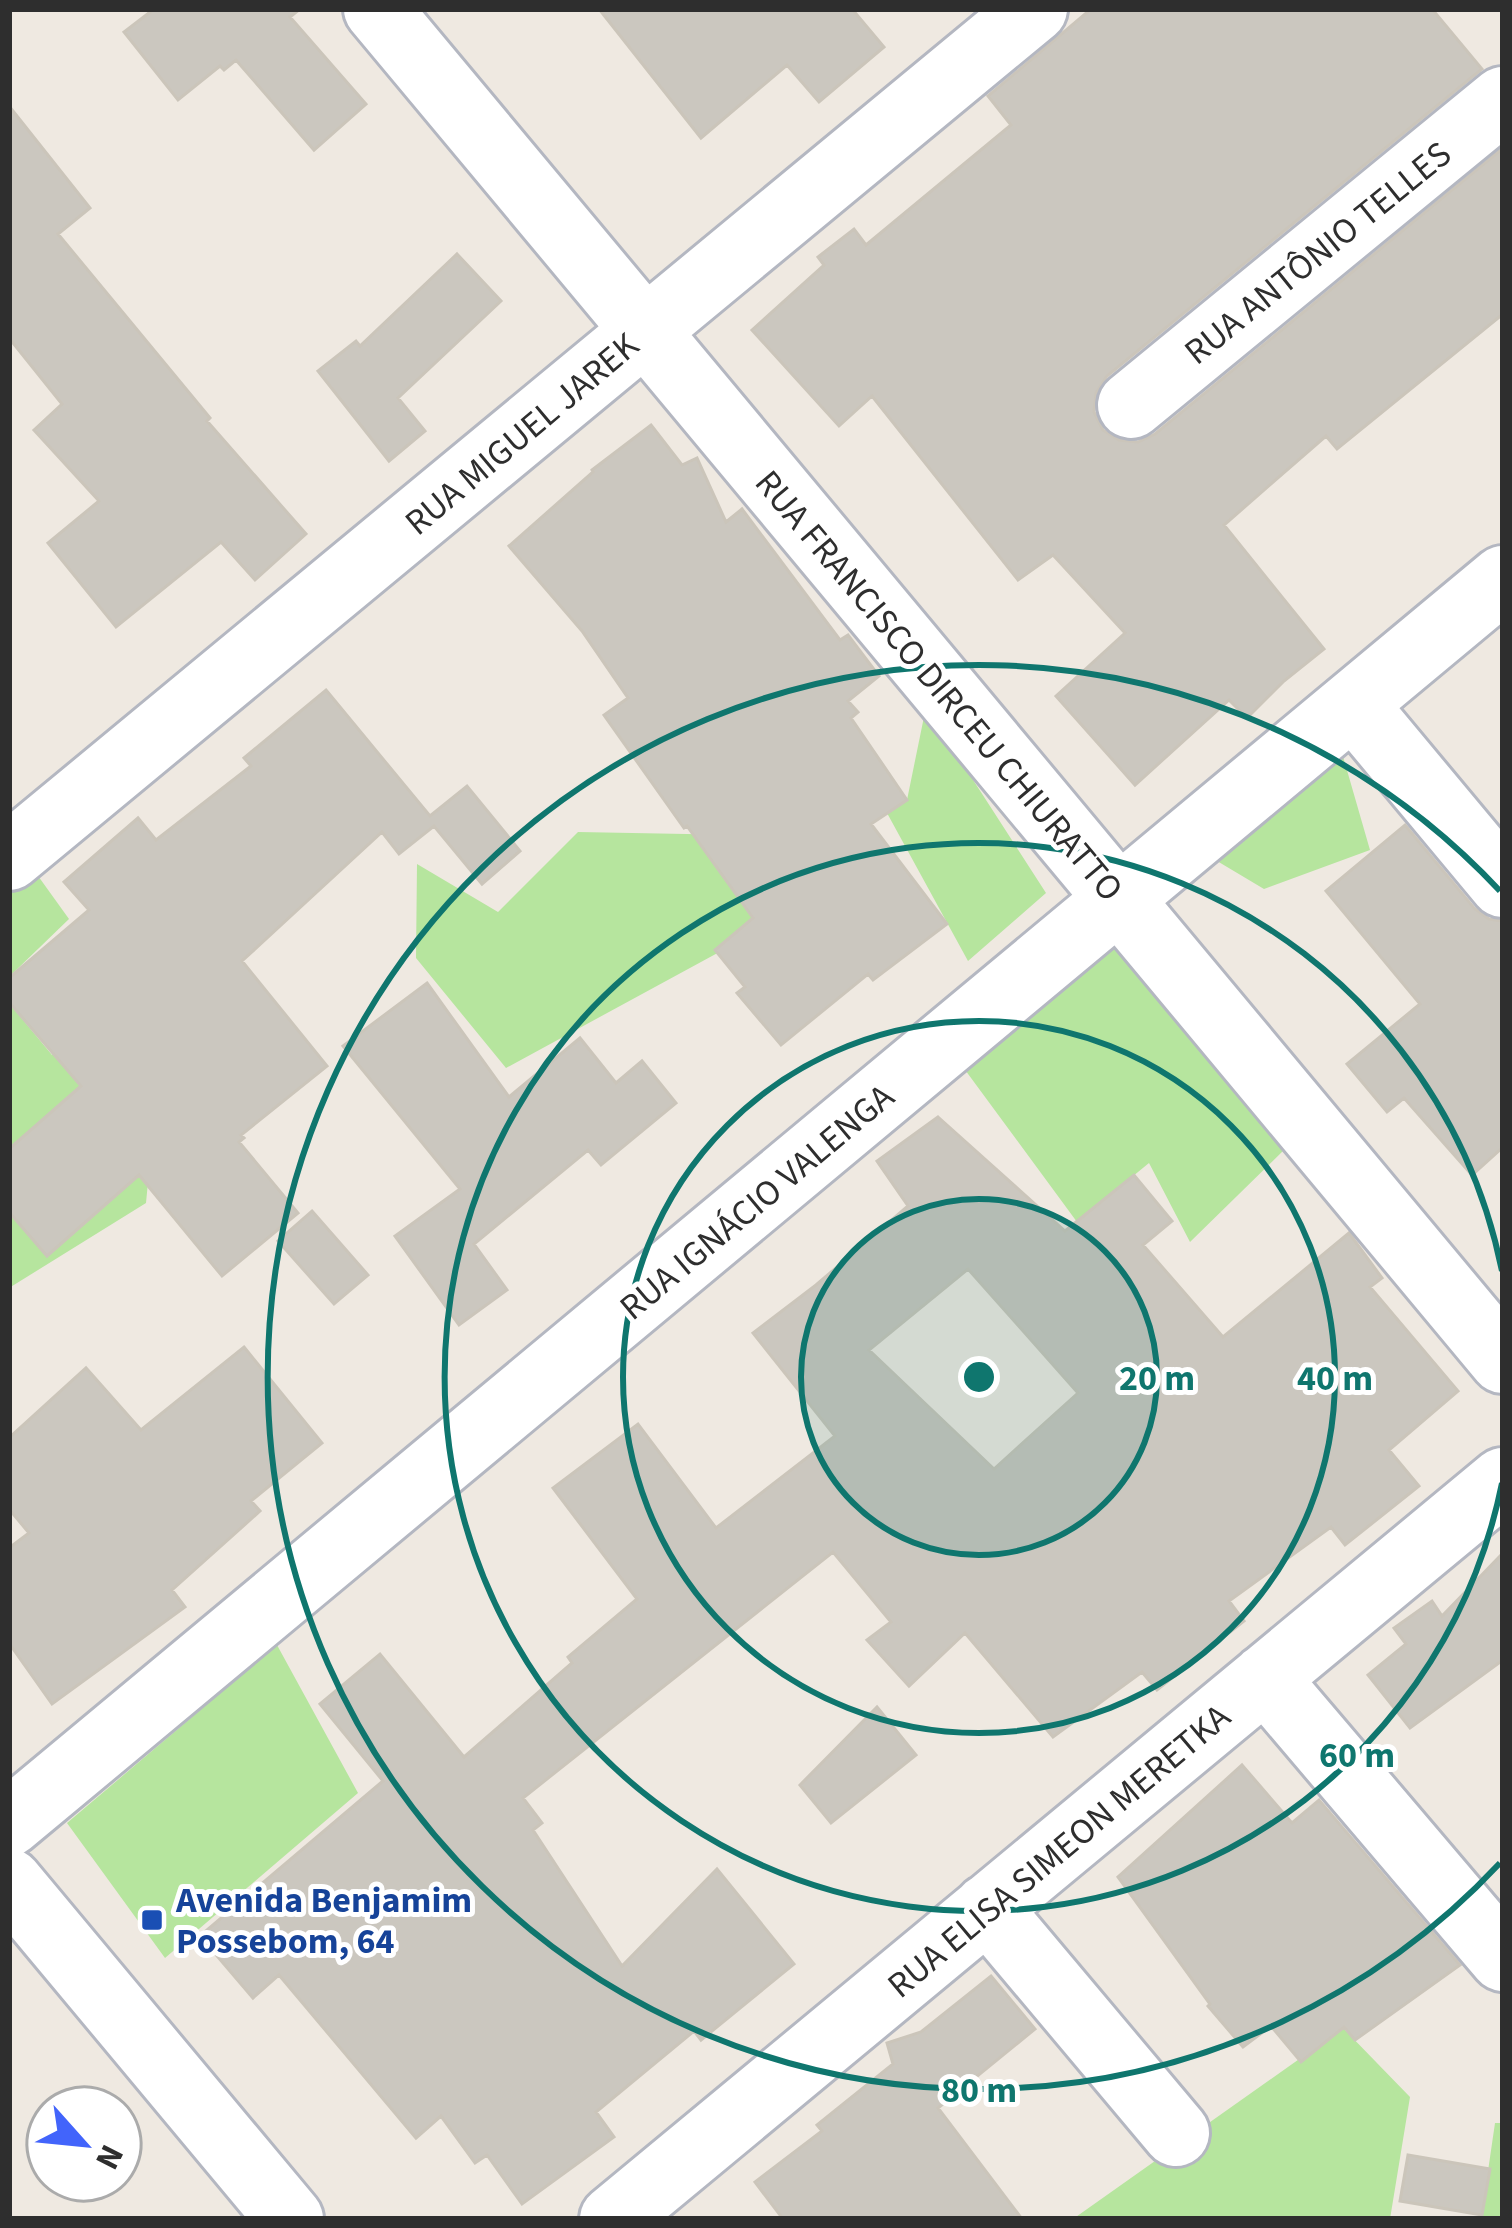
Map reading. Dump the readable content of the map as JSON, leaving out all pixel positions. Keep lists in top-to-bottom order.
{
  "streets": {
    "street": [
      "RUA ANTÔNIO TELLES",
      "RUA MIGUEL JAREK",
      "RUA FRANCISCO DIRCEU CHIURATTO",
      "RUA IGNÁCIO VALENGA",
      "RUA ELISA SIMEON MERETKA"
    ]
  },
  "crossings": [
    ["RUA MIGUEL JAREK", "RUA FRANCISCO DIRCEU CHIURATTO"],
    ["RUA FRANCISCO DIRCEU CHIURATTO", "RUA IGNÁCIO VALENGA"]
  ],
  "places": {
    "transit": ["Avenida Benjamim Possebom, 64"]
  },
  "north": "bottom right",
  "rings": [
    "20 m",
    "40 m",
    "60 m",
    "80 m"
  ]
}
